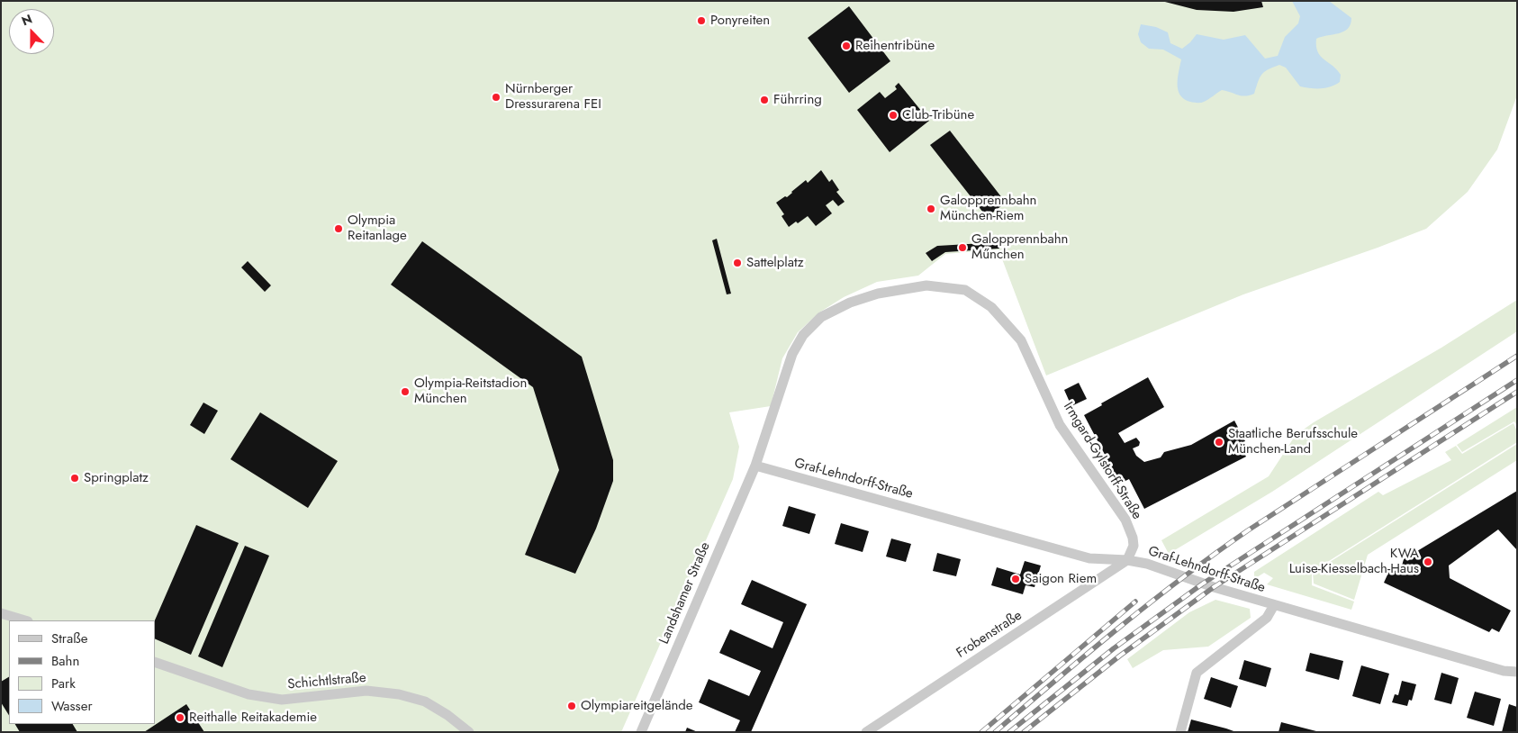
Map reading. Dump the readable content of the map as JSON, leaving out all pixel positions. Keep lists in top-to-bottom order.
{
  "streets": {
    "street": [
      "Irmgard-Gylstorff-Straße",
      "Graf-Lehndorff-Straße",
      "Landshamer Straße",
      "Frobenstraße",
      "Schichtlstraße"
    ]
  },
  "crossings": [
    ["Irmgard-Gylstorff-Straße", "Graf-Lehndorff-Straße"],
    ["Irmgard-Gylstorff-Straße", "Landshamer Straße"],
    ["Irmgard-Gylstorff-Straße", "Frobenstraße"],
    ["Graf-Lehndorff-Straße", "Landshamer Straße"],
    ["Graf-Lehndorff-Straße", "Frobenstraße"]
  ],
  "places": [
    "Ponyreiten",
    "Reihentribüne",
    "Nürnberger Dressurarena FEI",
    "Führring",
    "Club-Tribüne",
    "Galopprennbahn München-Riem",
    "Olympia Reitanlage",
    "Galopprennbahn Műnchen",
    "Sattelplatz",
    "Olympia-Reitstadion München",
    "Staatliche Berufsschule München-Land",
    "Springplatz",
    "KWA Luise-Kiesselbach-Haus",
    "Saigon Riem",
    "Olympiareitgelände",
    "Reithalle Reitakademie"
  ],
  "legend": [
    "Straße",
    "Bahn",
    "Park",
    "Wasser"
  ],
  "north": "top"
}
